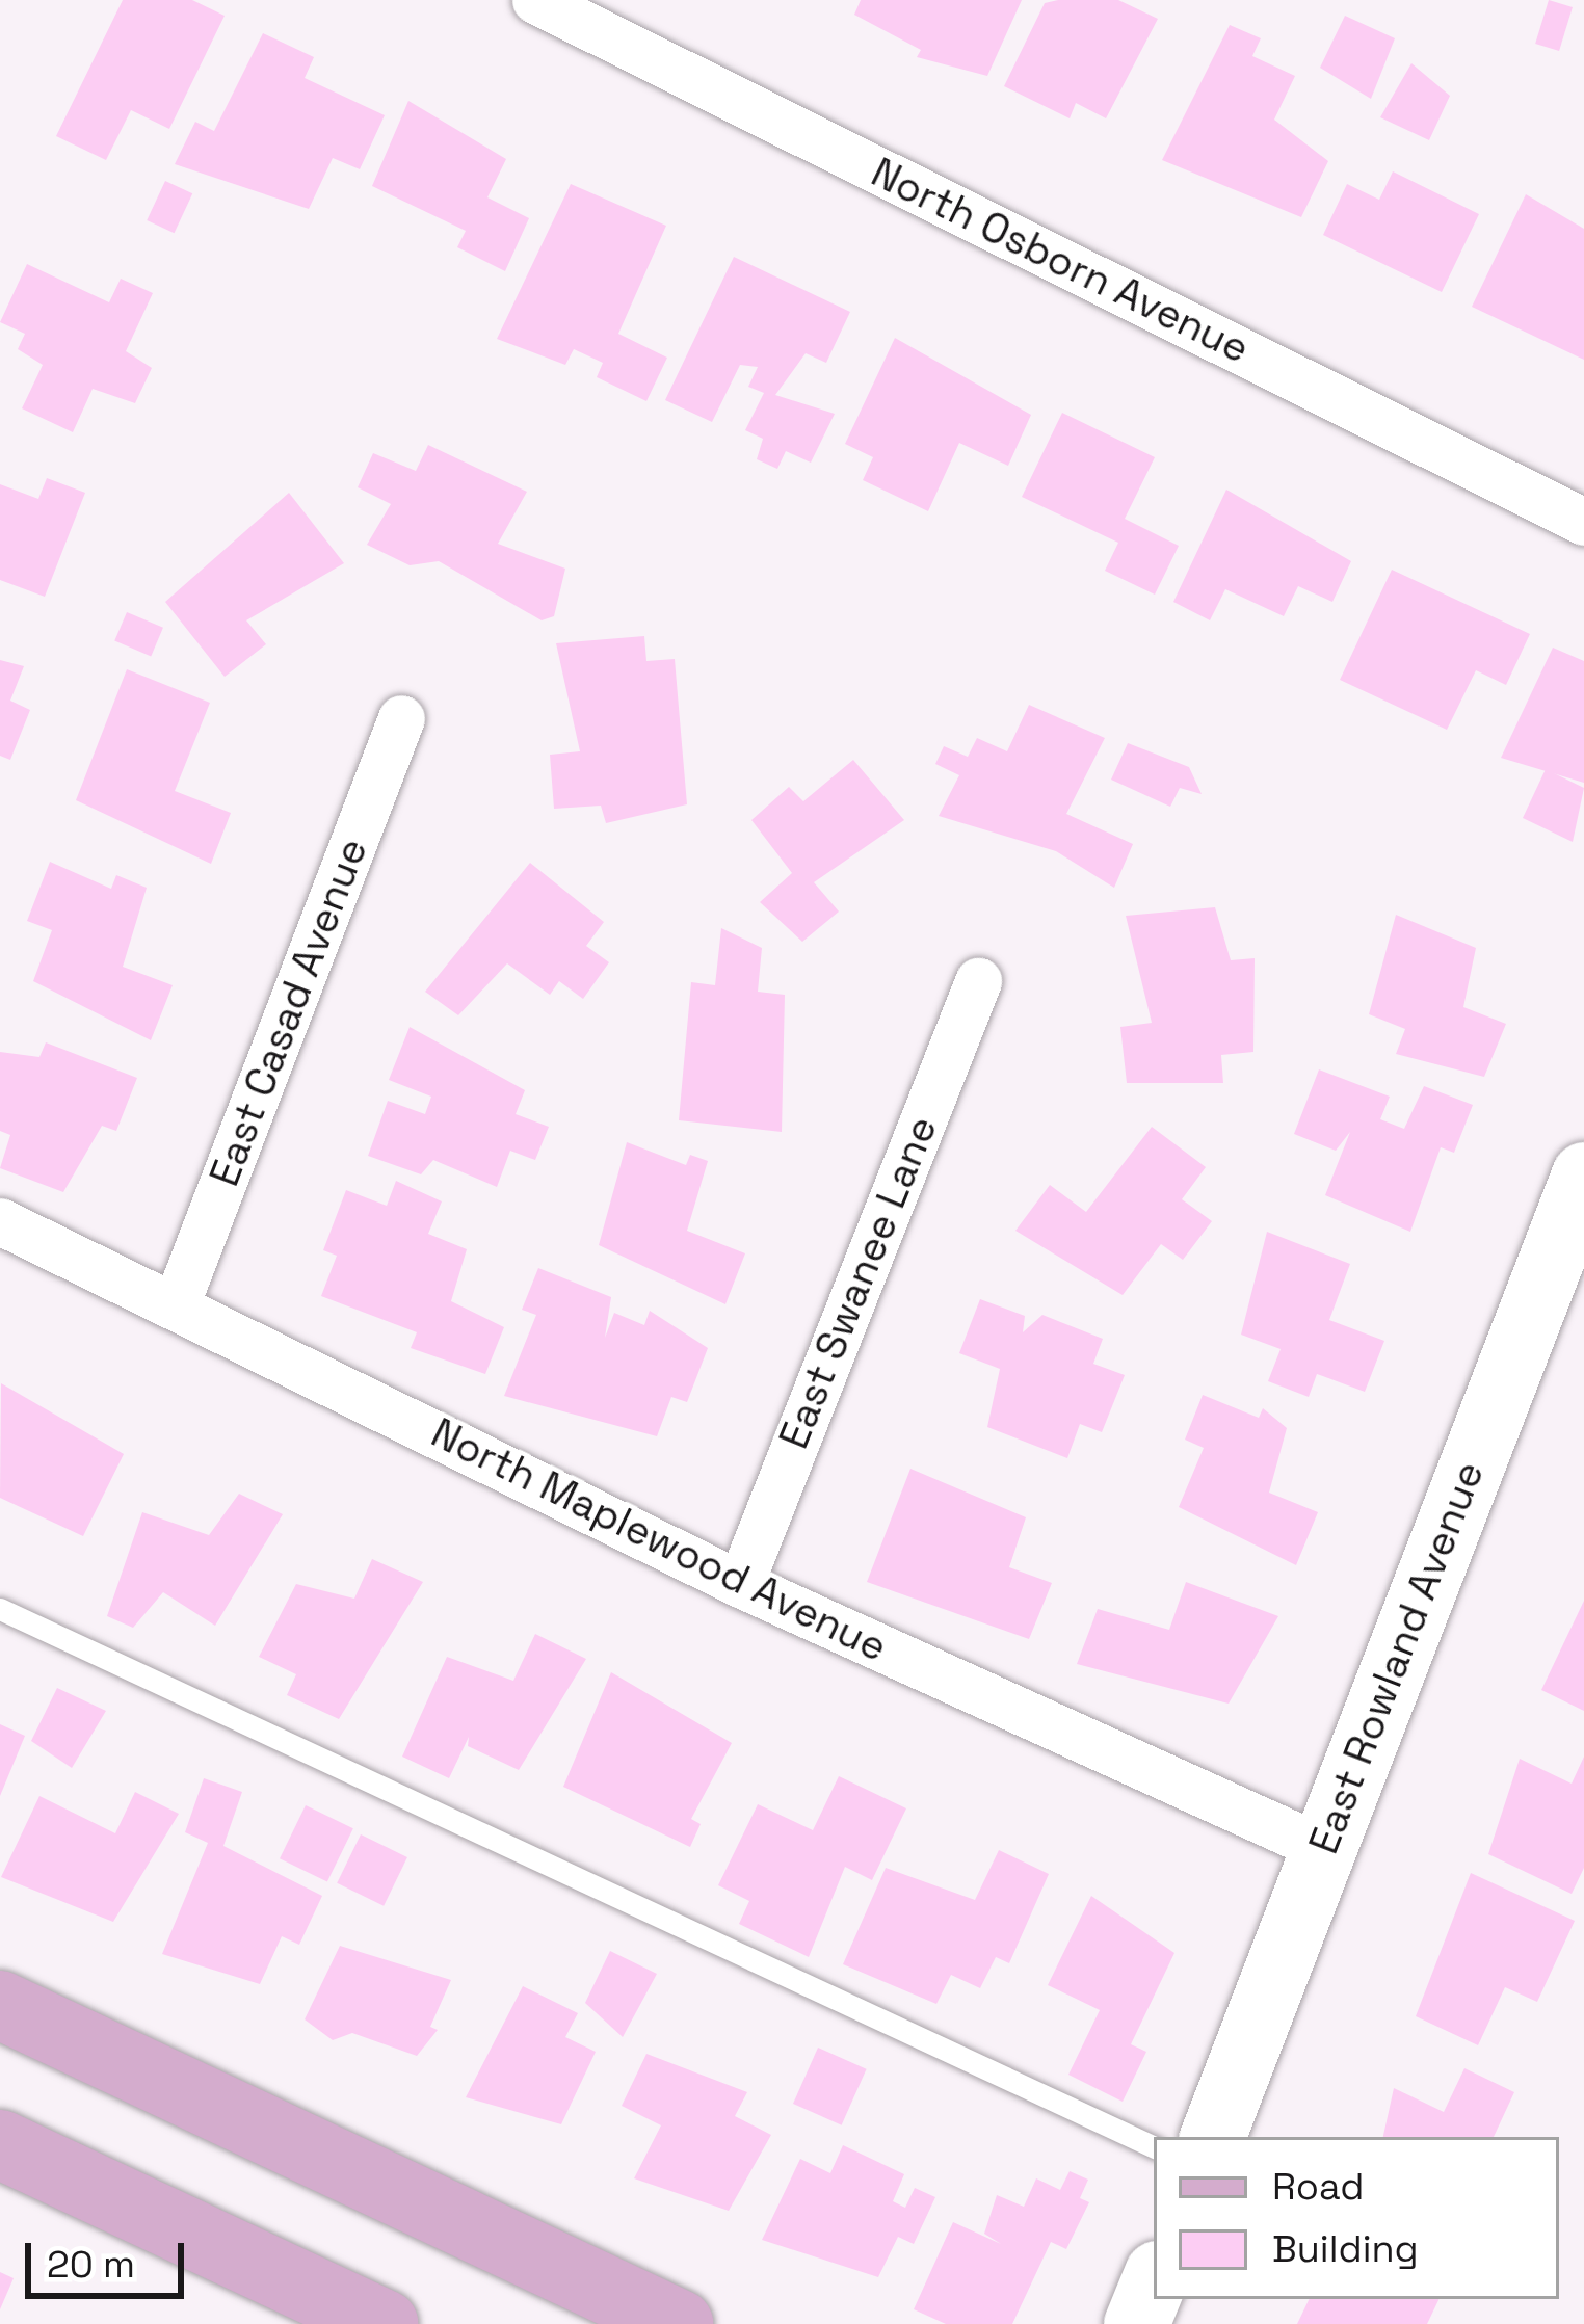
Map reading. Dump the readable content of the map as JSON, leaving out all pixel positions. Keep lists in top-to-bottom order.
{
  "streets": {
    "street": [
      "North Osborn Avenue",
      "East Casad Avenue",
      "East Swanee Lane",
      "North Maplewood Avenue",
      "East Rowland Avenue"
    ]
  },
  "crossings": [
    ["East Casad Avenue", "North Maplewood Avenue"],
    ["East Swanee Lane", "North Maplewood Avenue"],
    ["North Maplewood Avenue", "East Rowland Avenue"]
  ],
  "legend": ["Road", "Building"],
  "scale_bar": "20 m"
}
